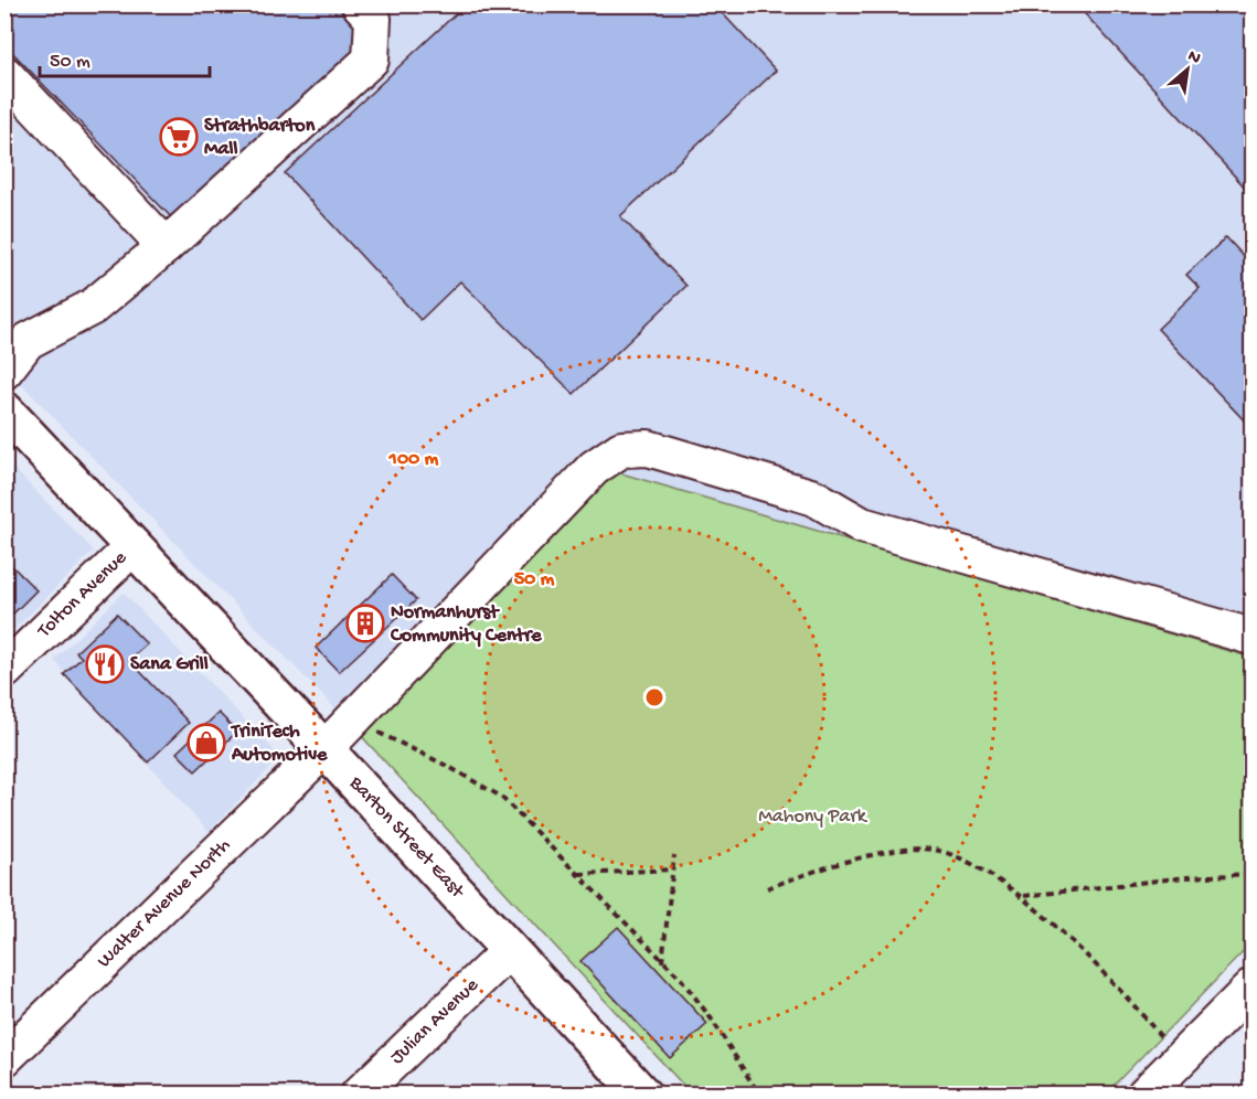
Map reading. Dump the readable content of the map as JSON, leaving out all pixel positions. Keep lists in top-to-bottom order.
{
  "streets": {
    "main road": ["Barton Street East"],
    "street": ["Tolton Avenue", "Walter Avenue North", "Julian Avenue"]
  },
  "crossings": [
    ["Tolton Avenue", "Barton Street East"],
    ["Barton Street East", "Walter Avenue North"],
    ["Barton Street East", "Julian Avenue"]
  ],
  "parks": ["Mahony Park"],
  "places": {
    "supermarket": ["Strathbarton Mall"],
    "building": ["Normanhurst Community Centre"],
    "restaurant": ["Sana Grill"],
    "shop": ["TriniTech Automotive"]
  },
  "scale_bar": "50 m",
  "north": "top right",
  "rings": ["100 m", "50 m"]
}
